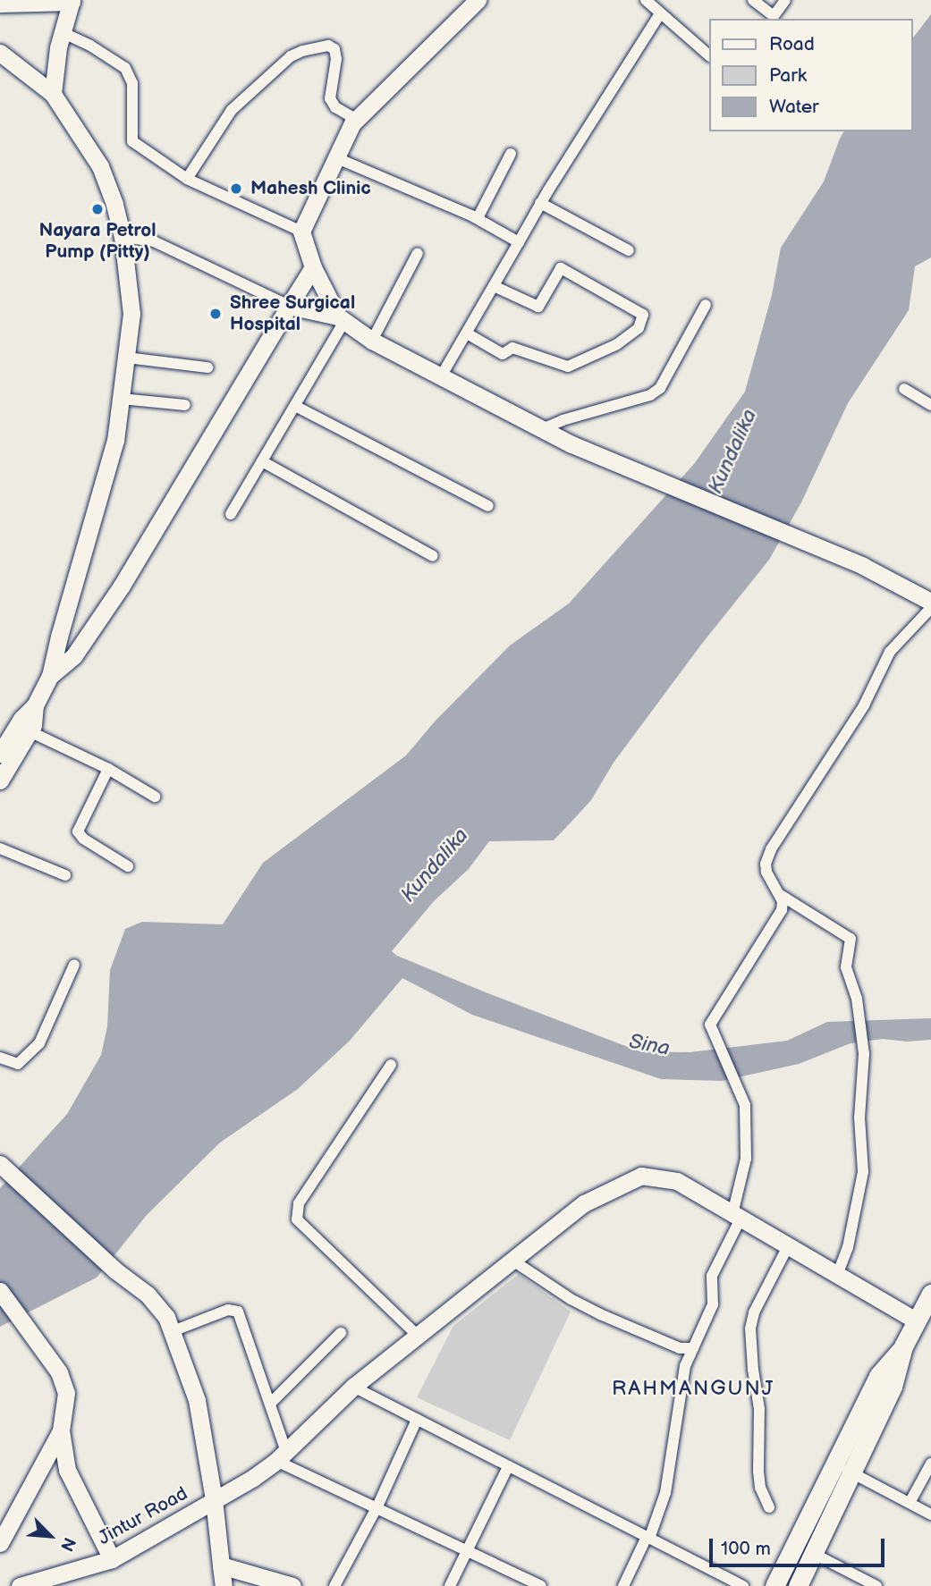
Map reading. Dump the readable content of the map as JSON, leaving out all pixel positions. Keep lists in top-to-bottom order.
{
  "streets": {
    "main road": ["Jintur Road"]
  },
  "districts": ["RAHMANGUNJ"],
  "water": ["Kundalika", "Sina"],
  "places": ["Mahesh Clinic", "Nayara Petrol Pump (Pitty)", "Shree Surgical Hospital"],
  "legend": ["Road", "Park", "Water"],
  "scale_bar": "100 m",
  "north": "bottom right"
}
